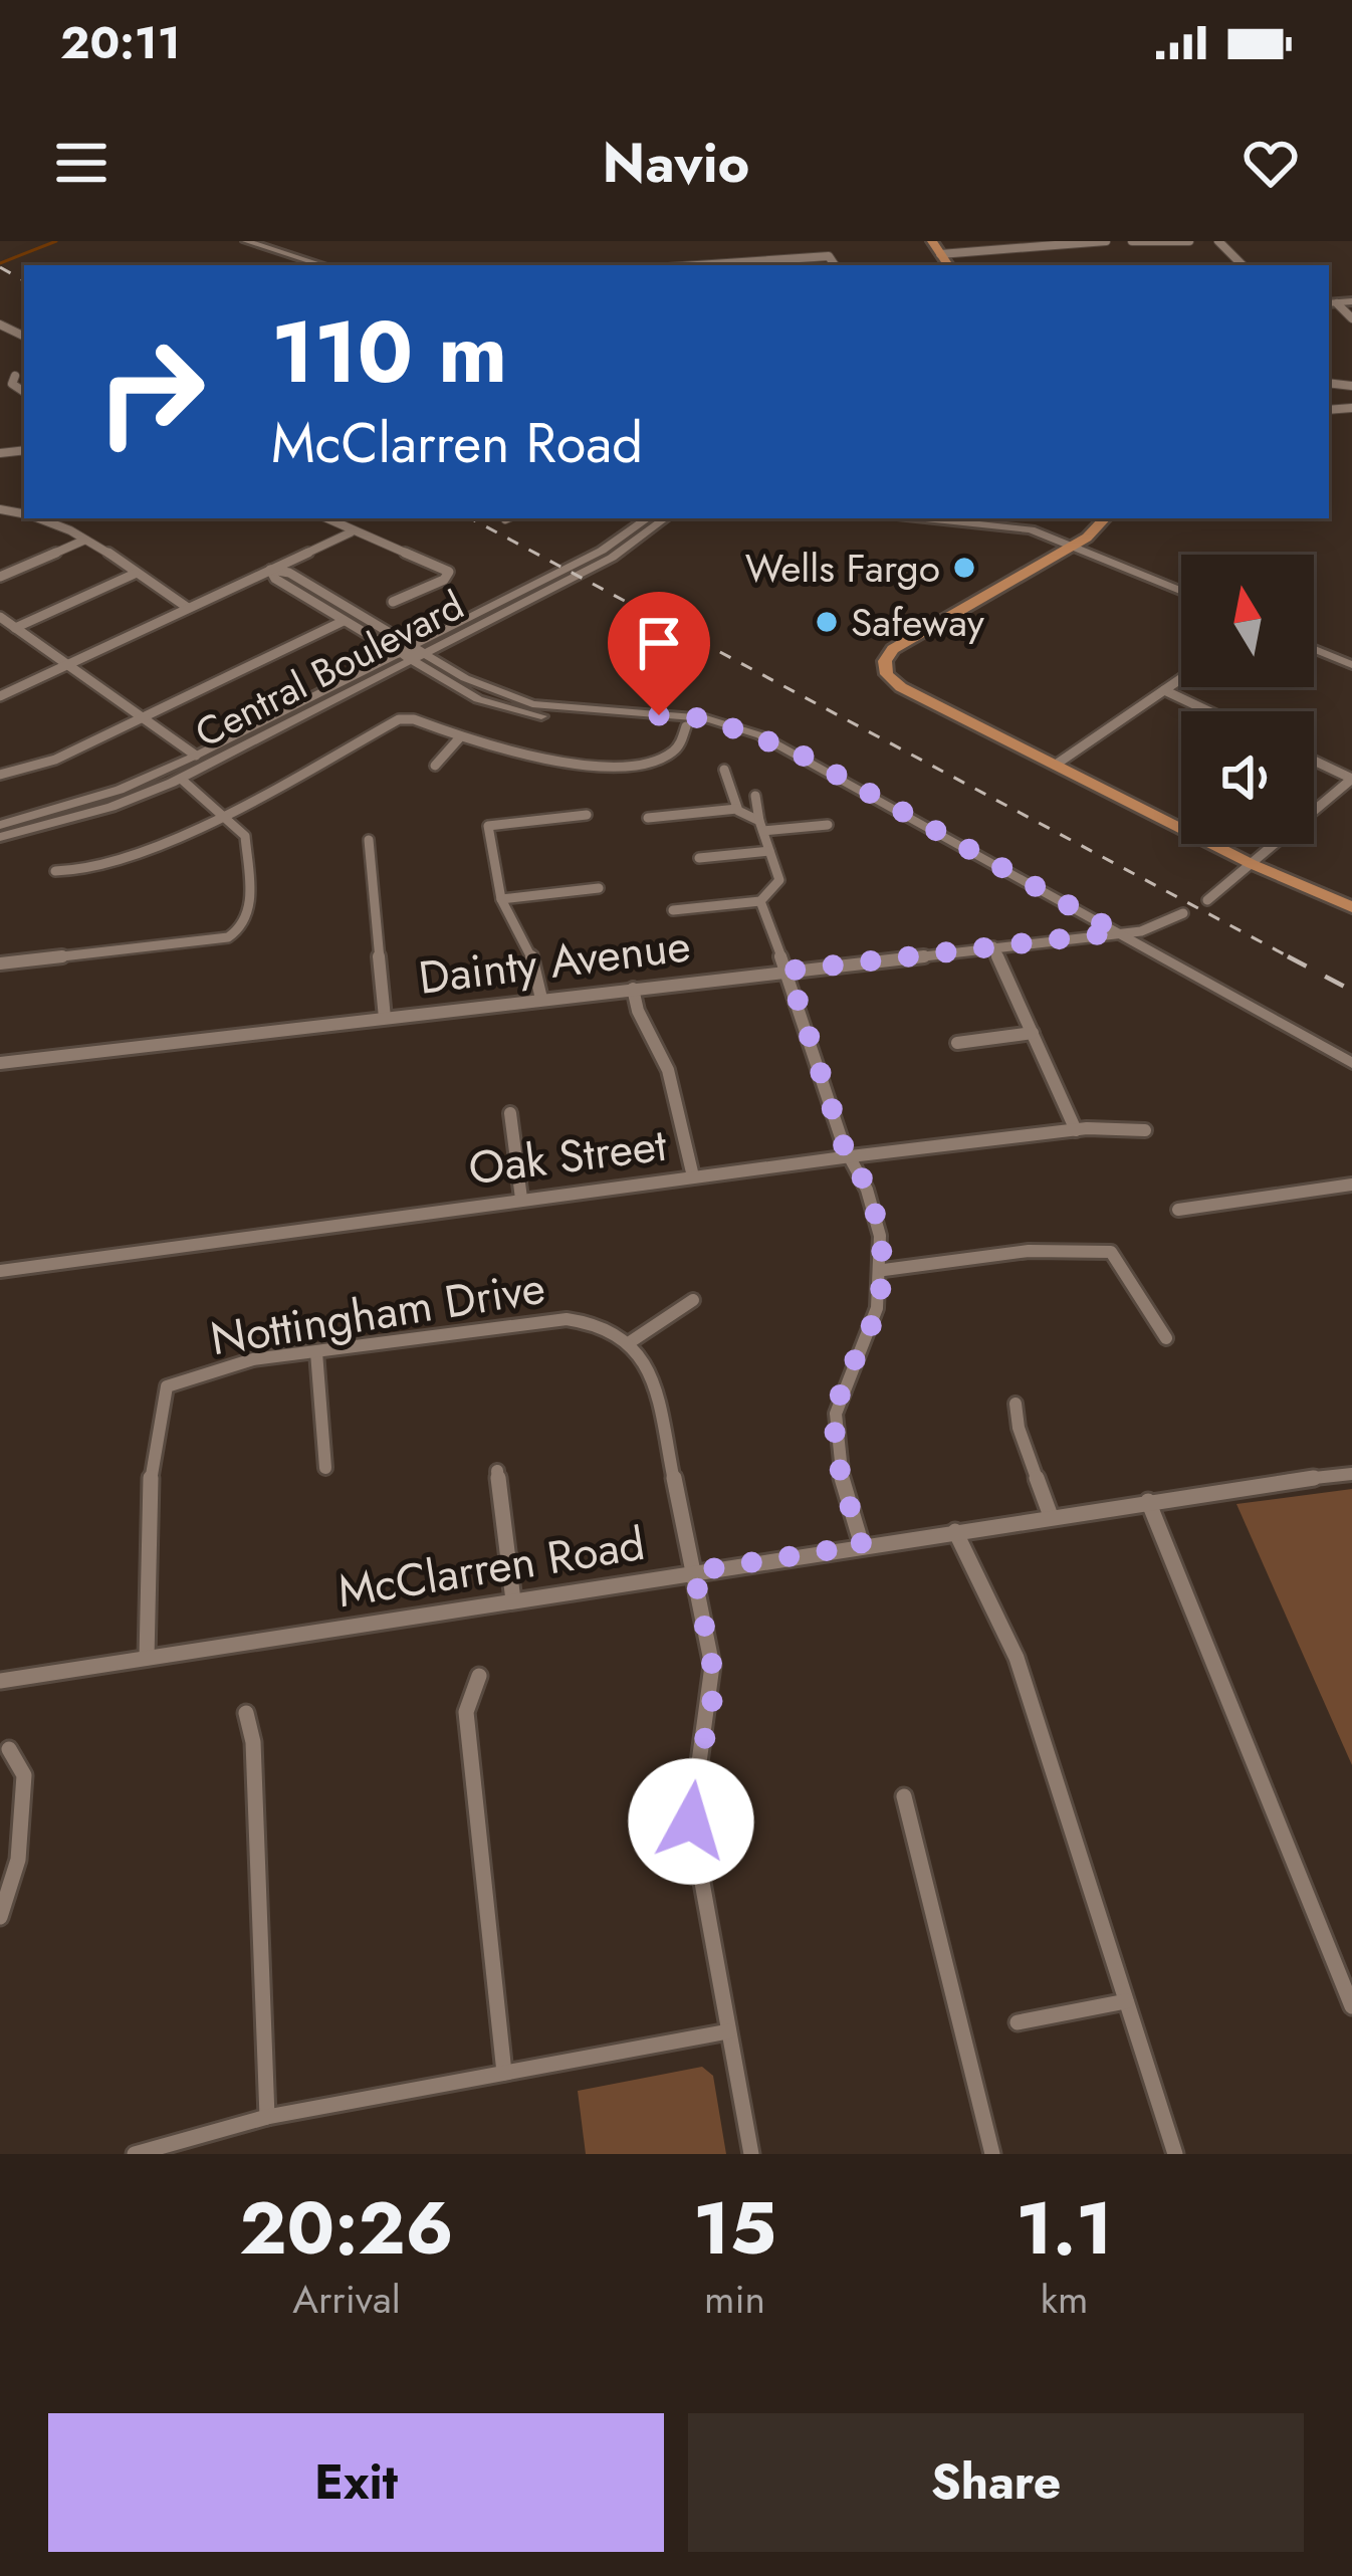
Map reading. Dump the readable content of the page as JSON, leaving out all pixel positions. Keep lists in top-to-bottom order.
{
  "streets": {
    "street": [
      "Central Boulevard",
      "Dainty Avenue",
      "Oak Street",
      "Nottingham Drive",
      "McClarren Road"
    ]
  },
  "crossings": [
    ["Nottingham Drive", "McClarren Road"]
  ],
  "places": ["Wells Fargo", "Safeway"],
  "north": "top",
  "page": {
    "status": "20:11",
    "header": "Navio",
    "turn": ["110 m", "McClarren Road"],
    "eta": [
      "20:26",
      "Arrival",
      "15",
      "min",
      "1.1",
      "km"
    ],
    "buttons": ["Exit", "Share"]
  }
}
